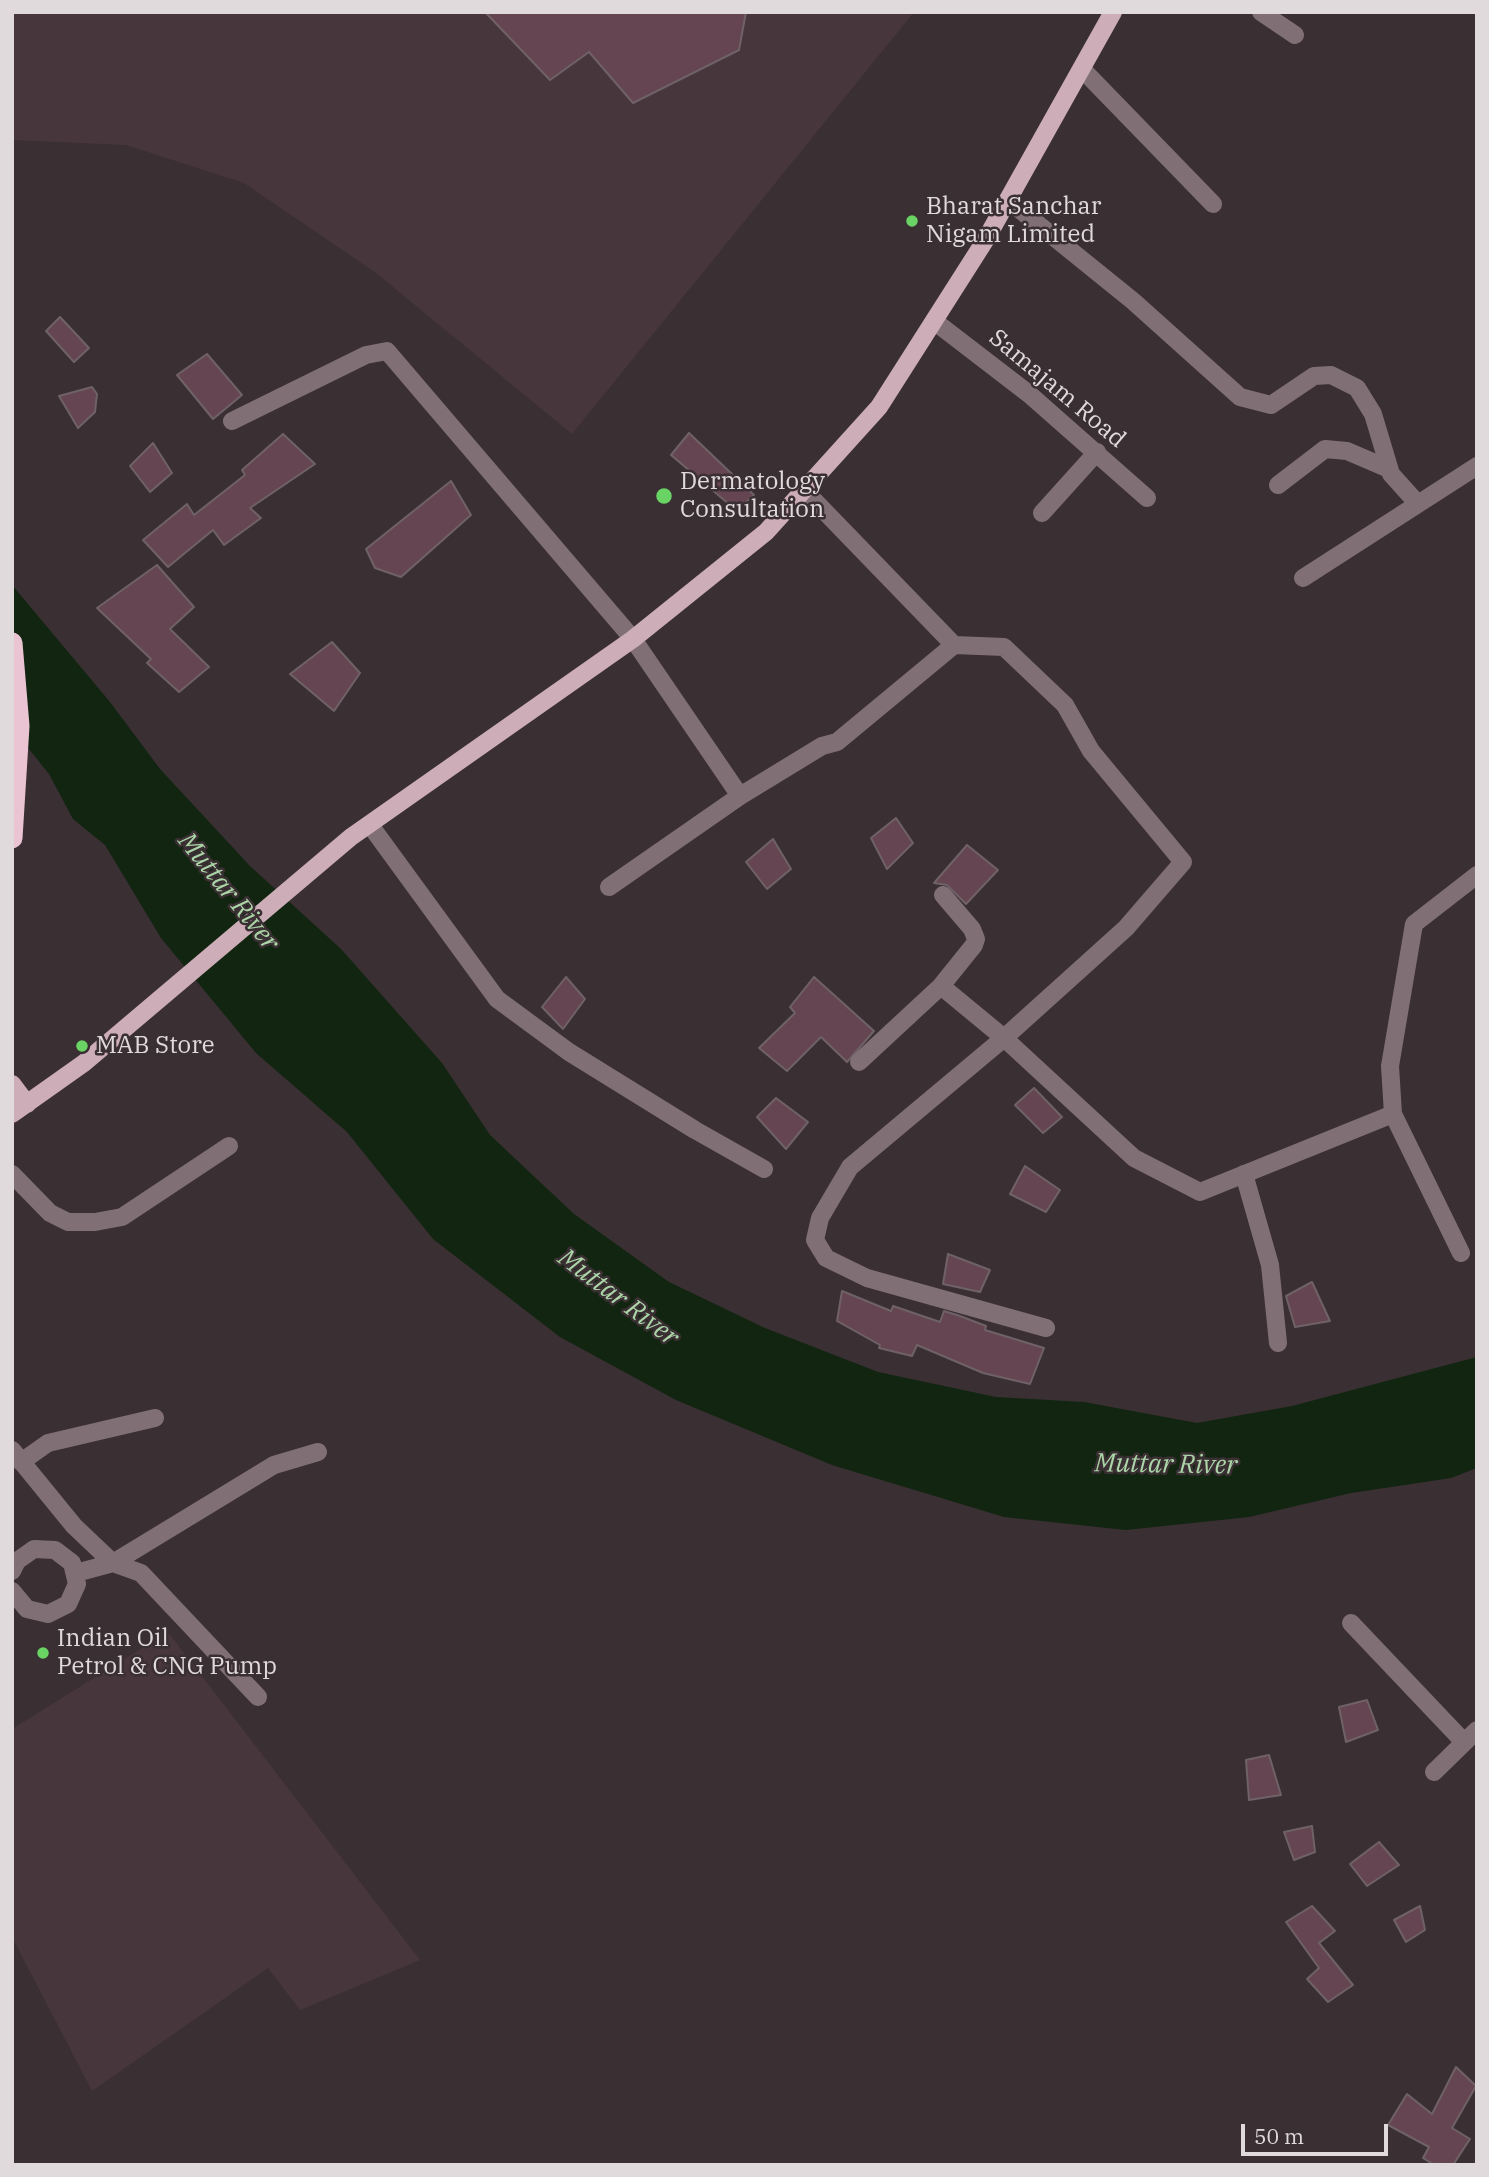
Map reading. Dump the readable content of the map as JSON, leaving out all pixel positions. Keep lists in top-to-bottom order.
{
  "streets": {
    "street": ["Samajam Road"]
  },
  "water": ["Muttar River"],
  "places": [
    "Bharat Sanchar Nigam Limited",
    "Dermatology Consultation",
    "MAB Store",
    "Indian Oil Petrol & CNG Pump"
  ],
  "scale_bar": "50 m"
}
